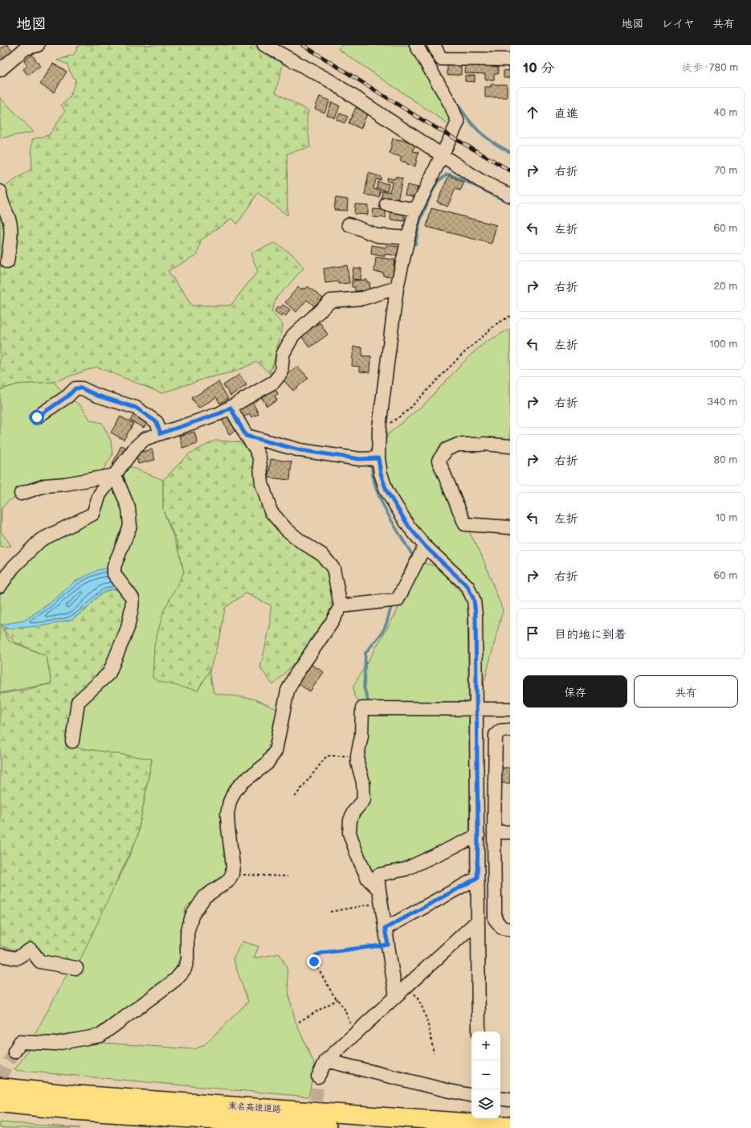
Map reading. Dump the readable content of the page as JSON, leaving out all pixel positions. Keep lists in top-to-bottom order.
{
  "streets": {
    "highway": ["東名高速道路"]
  },
  "page": {
    "header": "地図",
    "nav": ["地図", "レイヤ", "共有"],
    "heading": ["10 分", "徒歩 · 780 m"],
    "list": [
      ["直進", "40 m"],
      ["右折", "70 m"],
      ["左折", "60 m"],
      ["右折", "20 m"],
      ["左折", "100 m"],
      ["右折", "340 m"],
      ["右折", "80 m"],
      ["左折", "10 m"],
      ["右折", "60 m"],
      "目的地に到着"
    ],
    "buttons": ["保存", "共有"],
    "map_buttons": ["+", "−"]
  }
}
